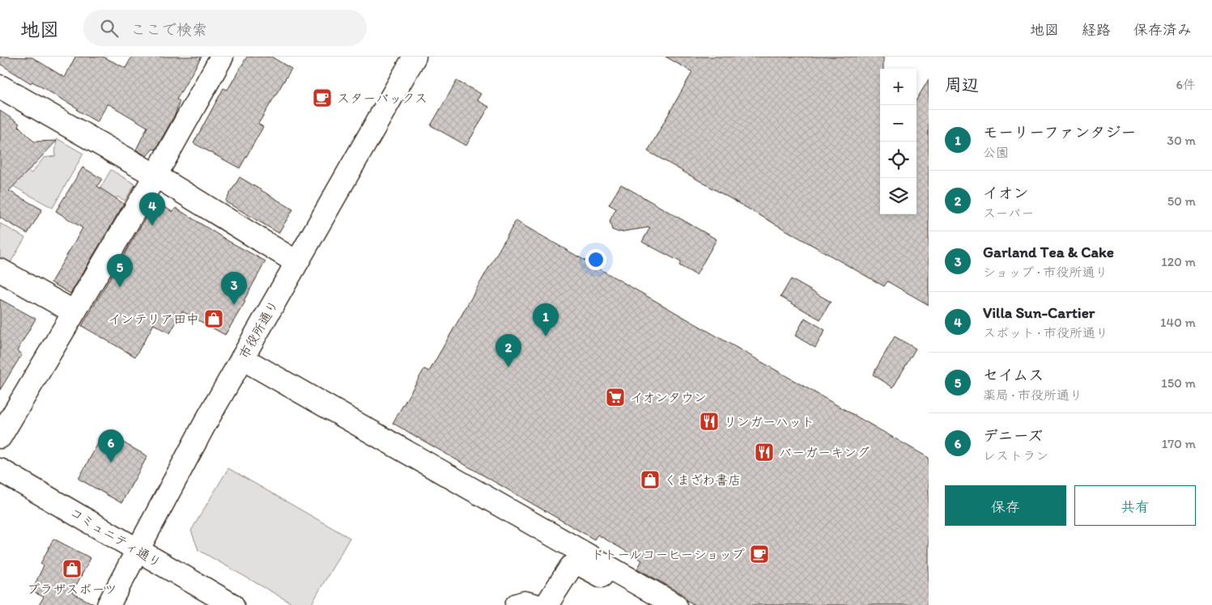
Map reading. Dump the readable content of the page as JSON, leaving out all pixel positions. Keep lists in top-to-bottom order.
{
  "streets": {
    "street": ["市役所通り", "コミュニティ通り"]
  },
  "crossings": [
    ["市役所通り", "コミュニティ通り"]
  ],
  "places": {
    "cafe": ["スターバックス", "ドトールコーヒーショップ"],
    "shop": ["インテリア田中", "くまざわ書店", "プラザスポーツ"],
    "supermarket": ["イオンタウン"],
    "restaurant": ["リンガーハット", "バーガーキング"]
  },
  "page": {
    "header": "地図",
    "search": "ここで検索",
    "nav": ["地図", "経路", "保存済み"],
    "heading": ["周辺", "6件"],
    "map_buttons": ["+", "−"],
    "list": [
      {
        "mark": "1",
        "name": "モーリーファンタジー",
        "note": "公園",
        "value": "30 m"
      },
      {
        "mark": "2",
        "name": "イオン",
        "note": "スーパー",
        "value": "50 m"
      },
      {
        "mark": "3",
        "name": "Garland Tea & Cake",
        "note": "ショップ · 市役所通り",
        "value": "120 m"
      },
      {
        "mark": "4",
        "name": "Villa Sun-Cartier",
        "note": "スポット · 市役所通り",
        "value": "140 m"
      },
      {
        "mark": "5",
        "name": "セイムス",
        "note": "薬局 · 市役所通り",
        "value": "150 m"
      },
      {
        "mark": "6",
        "name": "デニーズ",
        "note": "レストラン",
        "value": "170 m"
      }
    ],
    "pins": [
      "4",
      "5",
      "3",
      "1",
      "2",
      "6"
    ],
    "buttons": ["保存", "共有"]
  }
}
